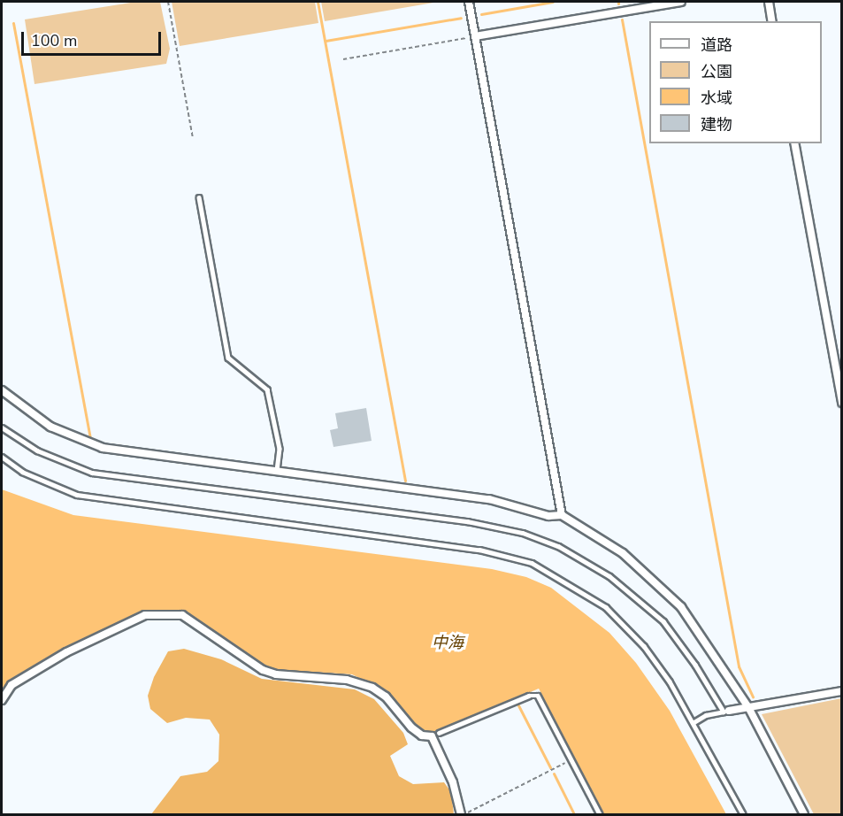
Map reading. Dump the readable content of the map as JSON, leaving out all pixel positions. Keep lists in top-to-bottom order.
{
  "water": ["中海"],
  "legend": [
    "道路",
    "公園",
    "水域",
    "建物"
  ],
  "scale_bar": "100 m"
}
